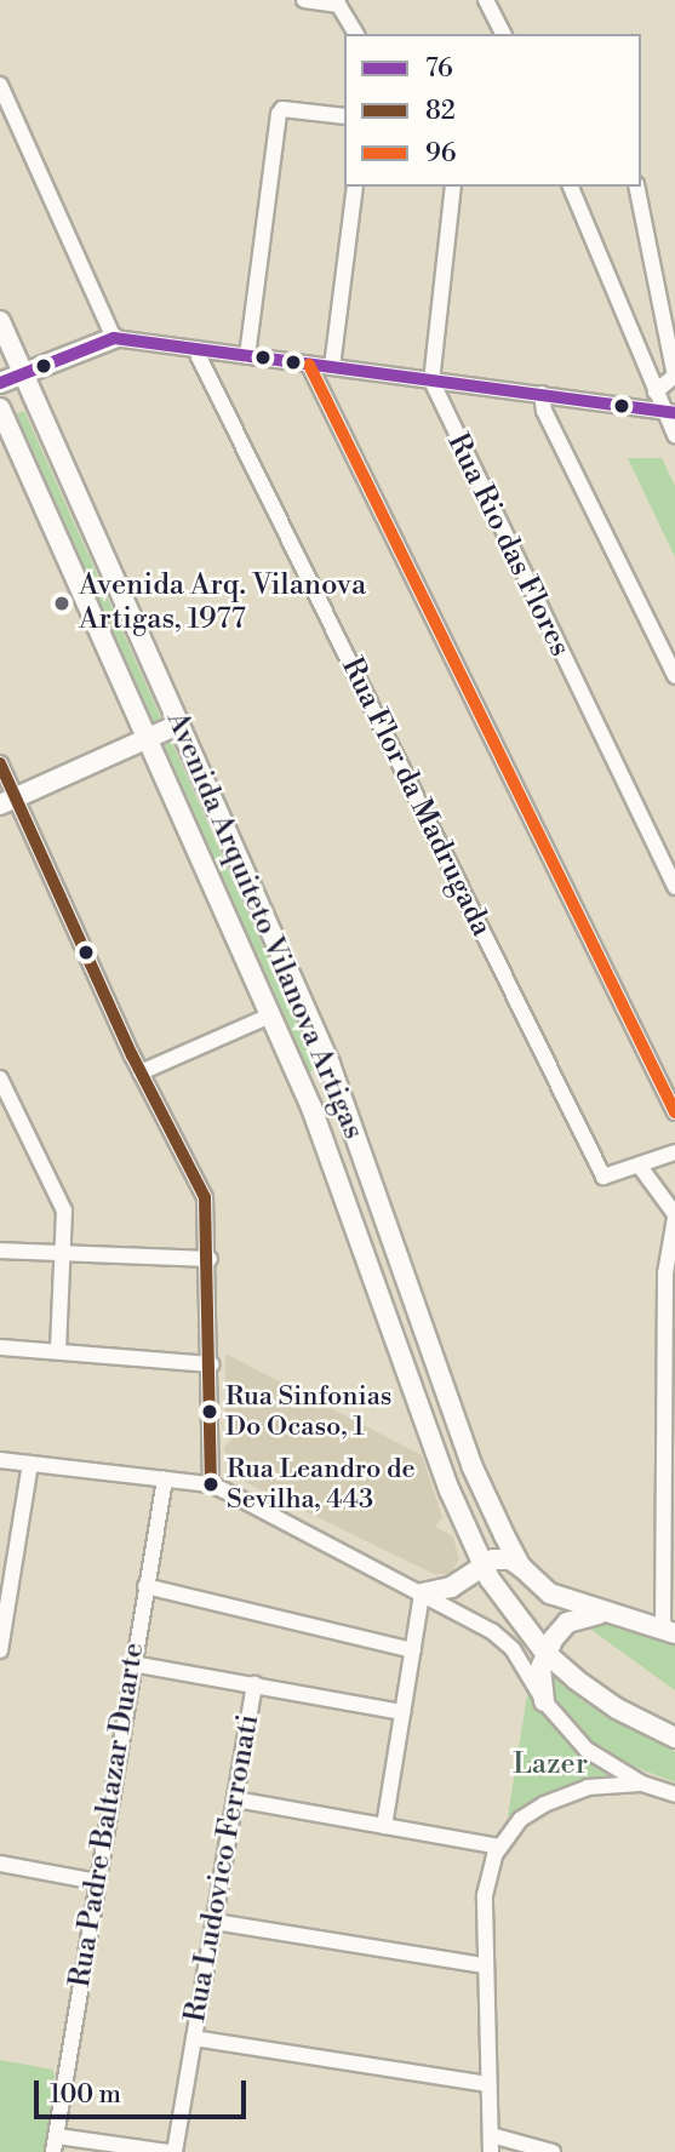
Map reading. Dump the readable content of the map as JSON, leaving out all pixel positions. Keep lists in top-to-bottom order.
{
  "streets": {
    "main road": ["Avenida Arquiteto Vilanova Artigas"],
    "street": [
      "Rua Rio das Flores",
      "Rua Flor da Madrugada",
      "Rua Padre Baltazar Duarte",
      "Rua Ludovico Ferronati"
    ]
  },
  "parks": ["Lazer"],
  "places": ["Avenida Arq. Vilanova Artigas, 1977", "Rua Sinfonias Do Ocaso, 1", "Rua Leandro de Sevilha, 443"],
  "lines": ["transit line 76", "transit line 96", "transit line 82"],
  "legend": ["76", "82", "96"],
  "scale_bar": "100 m"
}
